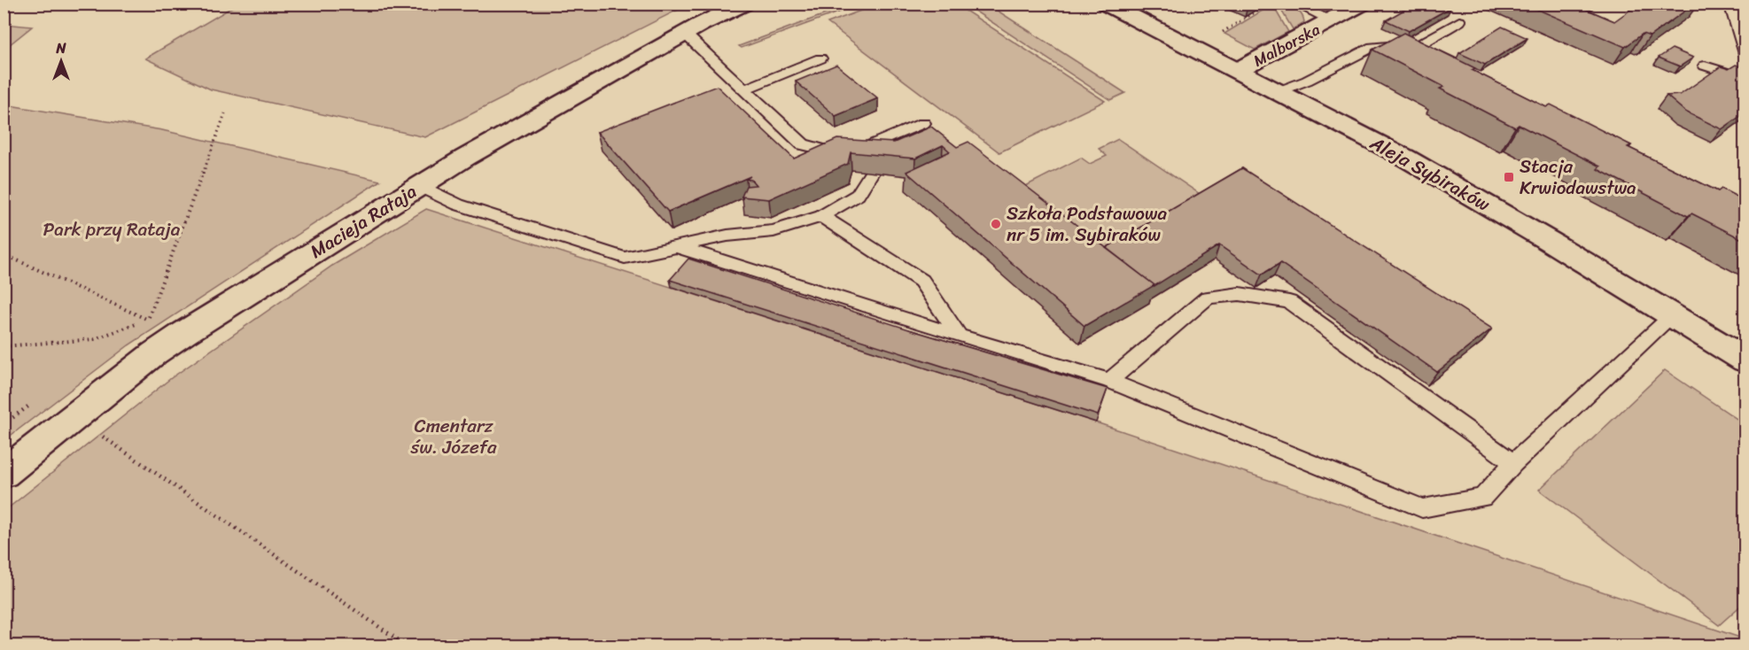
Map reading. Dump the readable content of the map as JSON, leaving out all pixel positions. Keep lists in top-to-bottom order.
{
  "streets": {
    "street": ["Malborska", "Aleja Sybiraków", "Macieja Rataja"]
  },
  "crossings": [
    ["Malborska", "Aleja Sybiraków"]
  ],
  "parks": ["Park przy Rataja", "Cmentarz św. Józefa"],
  "places": {
    "transit": ["Stacja Krwiodawstwa"],
    "other": ["Szkoła Podstawowa nr 5 im. Sybiraków"]
  },
  "north": "top"
}
